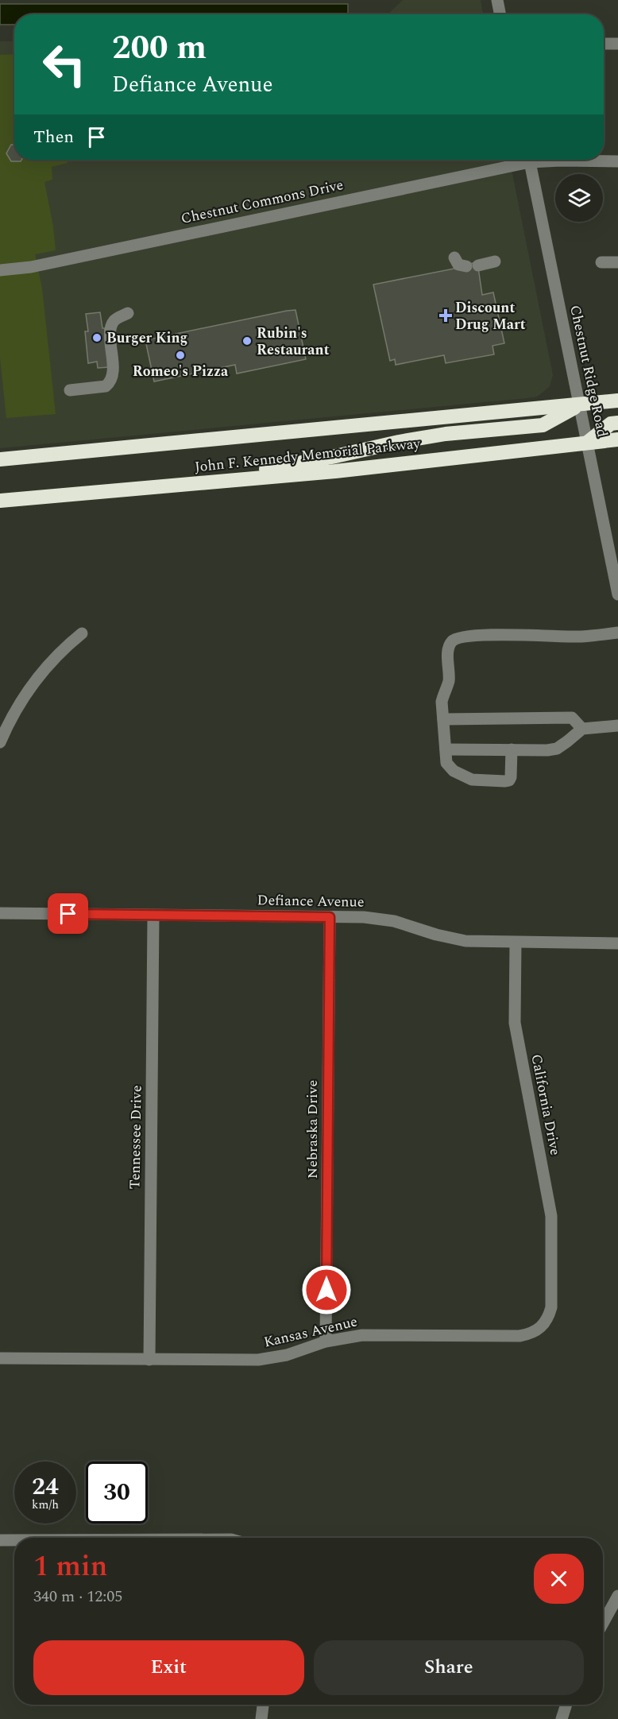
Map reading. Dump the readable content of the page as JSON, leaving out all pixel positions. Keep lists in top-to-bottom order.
{
  "streets": {
    "highway": ["John F. Kennedy Memorial Parkway"],
    "street": [
      "Chestnut Commons Drive",
      "Chestnut Ridge Road",
      "Defiance Avenue",
      "California Drive",
      "Nebraska Drive",
      "Tennessee Drive",
      "Kansas Avenue"
    ]
  },
  "crossings": [
    ["Chestnut Ridge Road", "John F. Kennedy Memorial Parkway"],
    ["Defiance Avenue", "California Drive"],
    ["Defiance Avenue", "Nebraska Drive"],
    ["Defiance Avenue", "Tennessee Drive"],
    ["California Drive", "Kansas Avenue"],
    ["Nebraska Drive", "Kansas Avenue"],
    ["Tennessee Drive", "Kansas Avenue"]
  ],
  "places": {
    "health": ["Discount Drug Mart"],
    "other": ["Burger King", "Rubin's Restaurant", "Romeo's Pizza"]
  },
  "page": {
    "turn": ["200 m", "Defiance Avenue"],
    "then": "Then",
    "speed": "24 km/h",
    "limit": "30",
    "heading": ["1 min", "340 m · 12:05"],
    "buttons": ["Exit", "Share"]
  }
}
